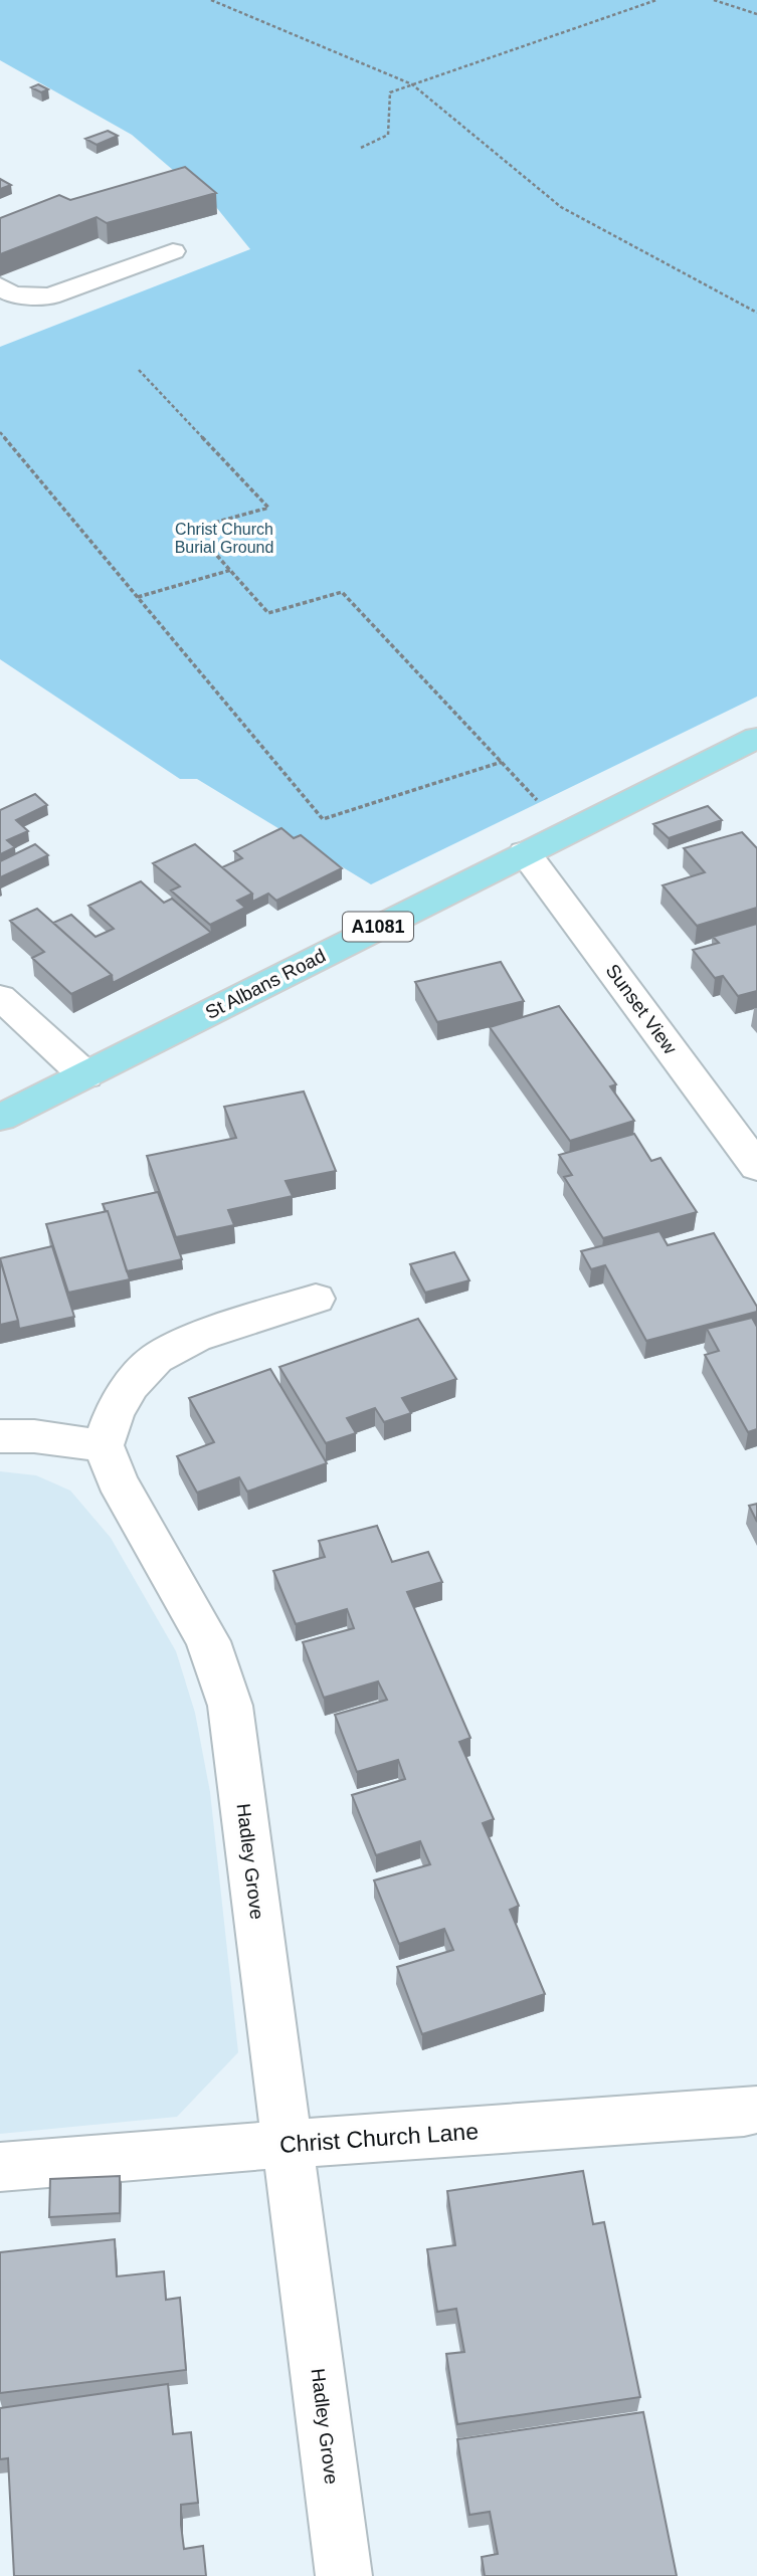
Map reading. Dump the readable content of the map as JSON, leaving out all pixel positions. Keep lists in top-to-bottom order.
{
  "streets": {
    "main road": ["A1081", "St Albans Road"],
    "street": ["Sunset View", "Hadley Grove", "Christ Church Lane"]
  },
  "crossings": [
    ["St Albans Road", "Sunset View"],
    ["Hadley Grove", "Christ Church Lane"]
  ],
  "parks": ["Christ Church Burial Ground"]
}
